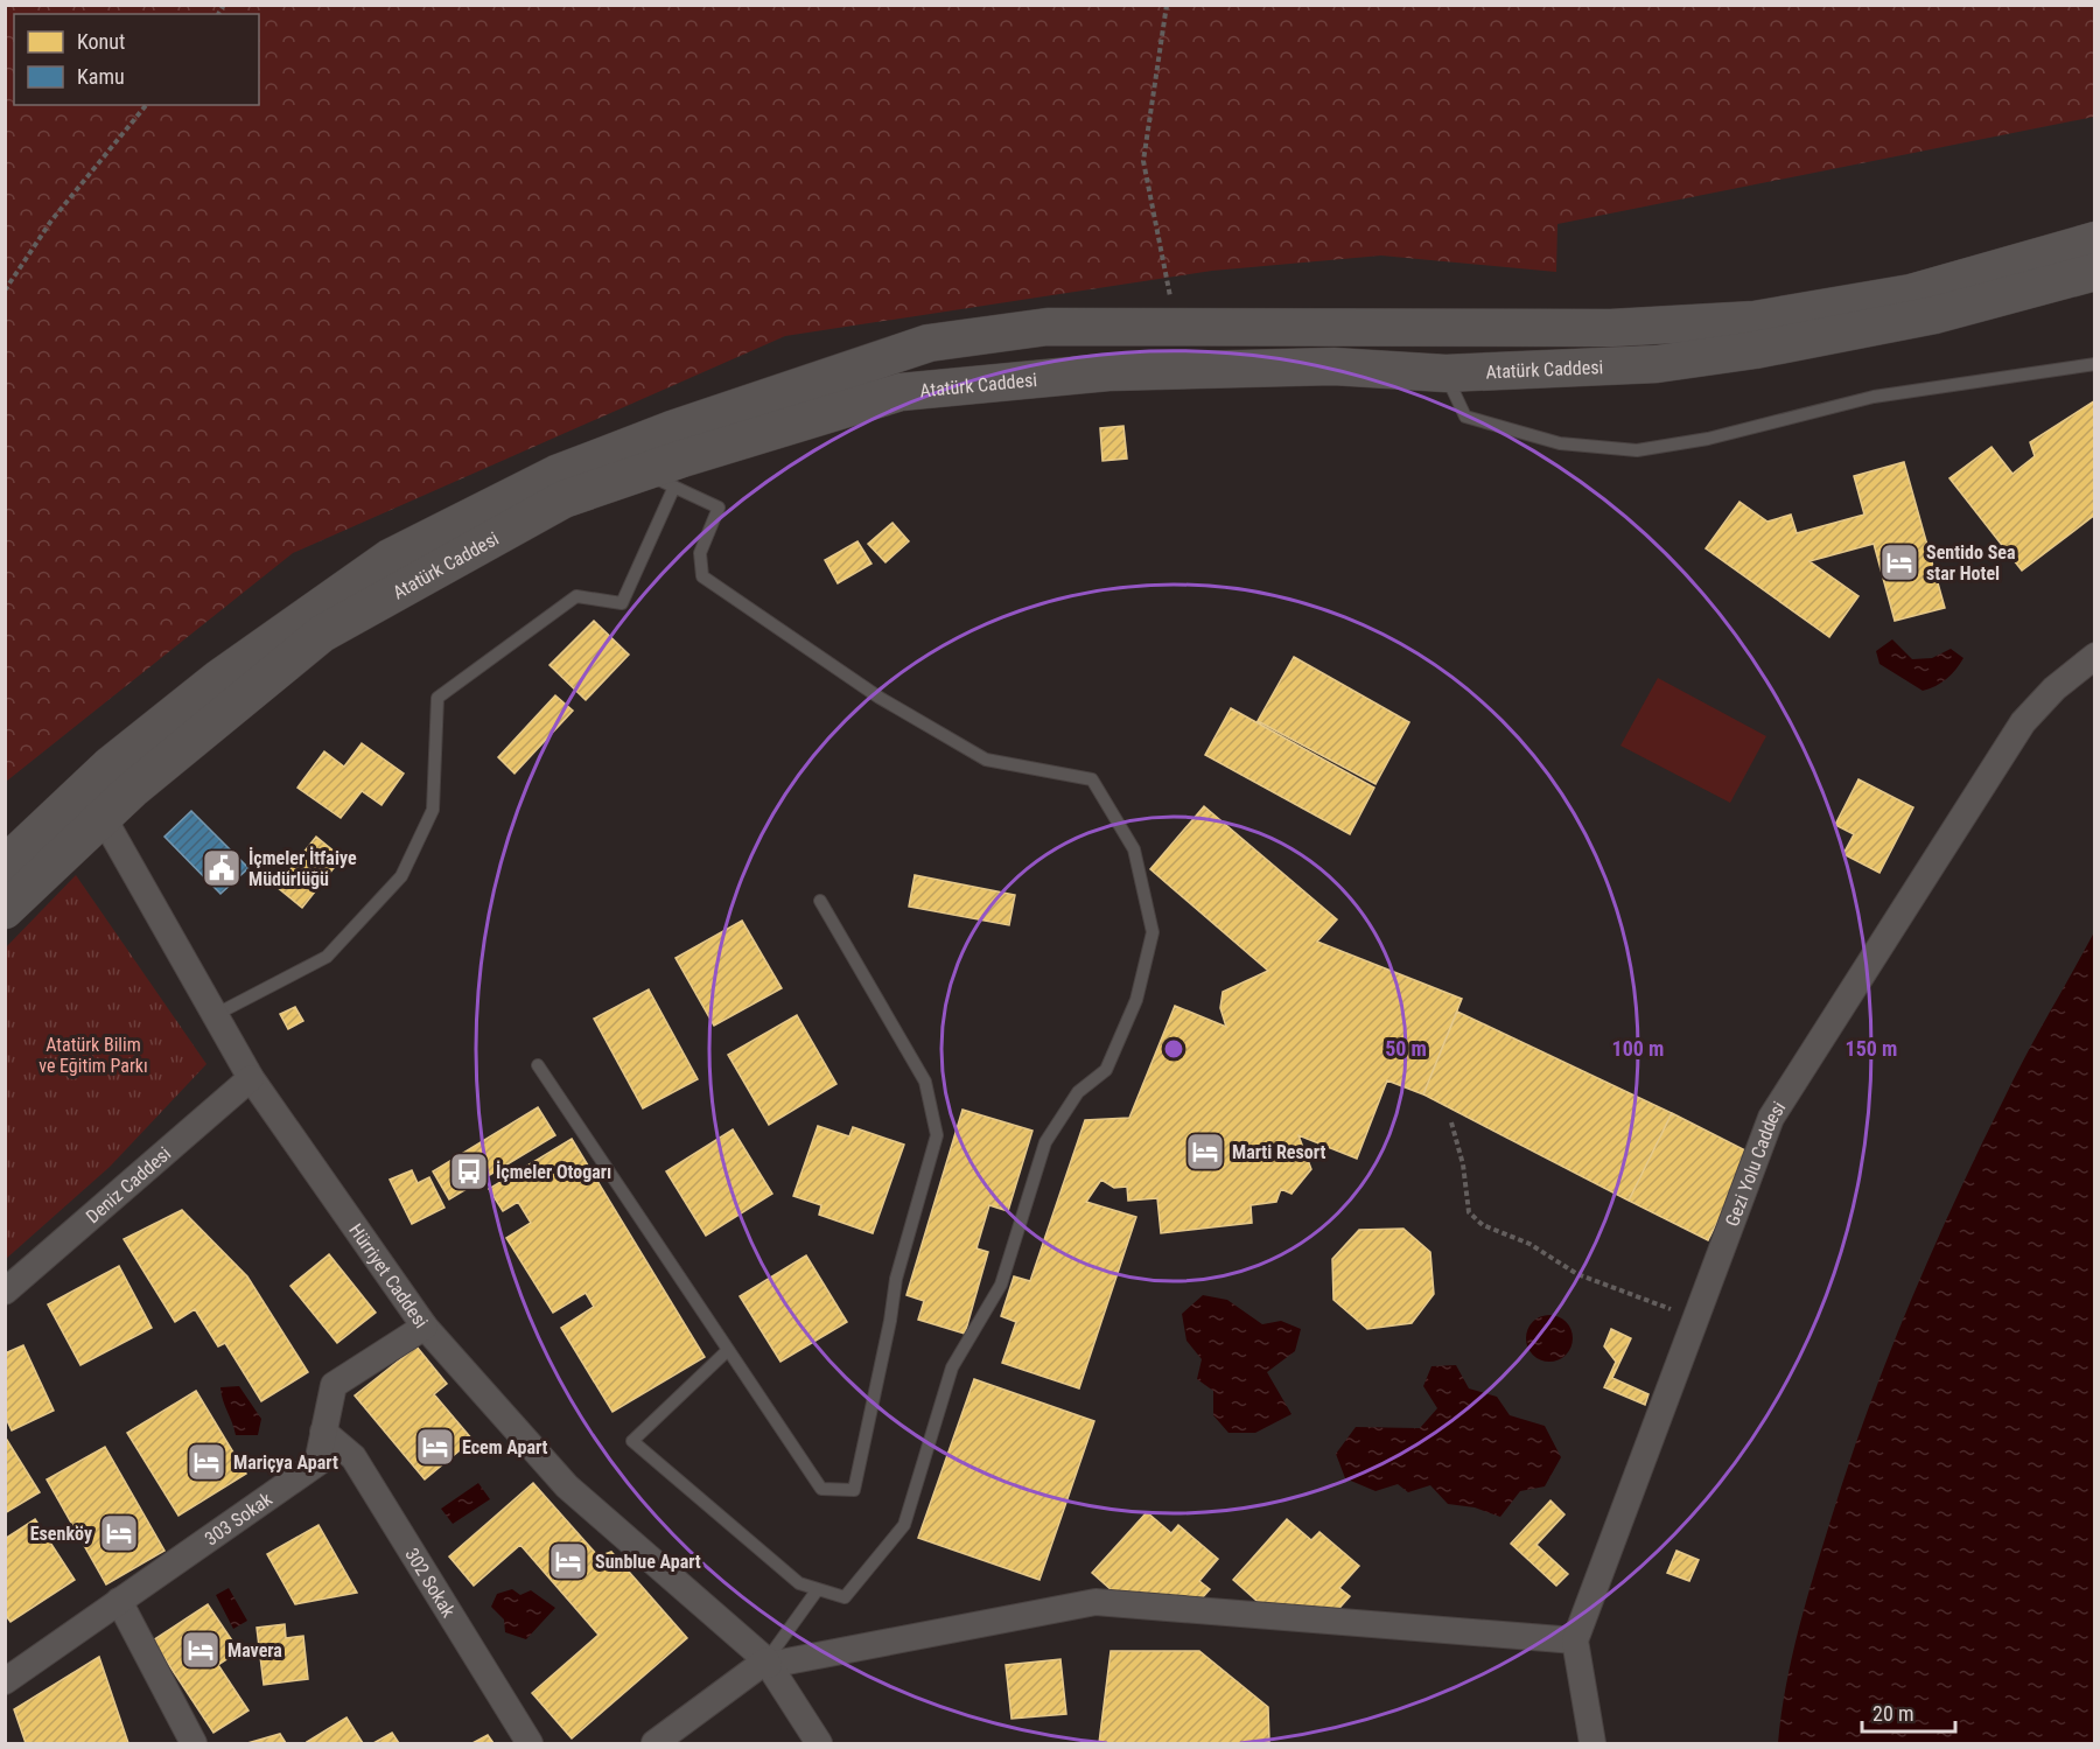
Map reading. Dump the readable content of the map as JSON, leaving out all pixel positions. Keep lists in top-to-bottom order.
{
  "streets": {
    "street": [
      "Atatürk Caddesi",
      "Gezi Yolu Caddesi",
      "Deniz Caddesi",
      "Hürriyet Caddesi",
      "303 Sokak",
      "302 Sokak"
    ]
  },
  "crossings": [
    ["Atatürk Caddesi", "Hürriyet Caddesi"],
    ["Deniz Caddesi", "Hürriyet Caddesi"],
    ["Hürriyet Caddesi", "303 Sokak"],
    ["303 Sokak", "302 Sokak"]
  ],
  "parks": ["Atatürk Bilim ve Eğitim Parkı"],
  "places": {
    "hotel": [
      "Sentido Sea star Hotel",
      "Marti Resort",
      "Ecem Apart",
      "Mariçya Apart",
      "Esenköy",
      "Sunblue Apart",
      "Mavera"
    ],
    "public building": ["İçmeler İtfaiye Müdürlüğü"],
    "bus stop": ["İçmeler Otogarı"]
  },
  "legend": ["Konut", "Kamu"],
  "scale_bar": "20 m",
  "rings": ["50 m", "100 m", "150 m"]
}
